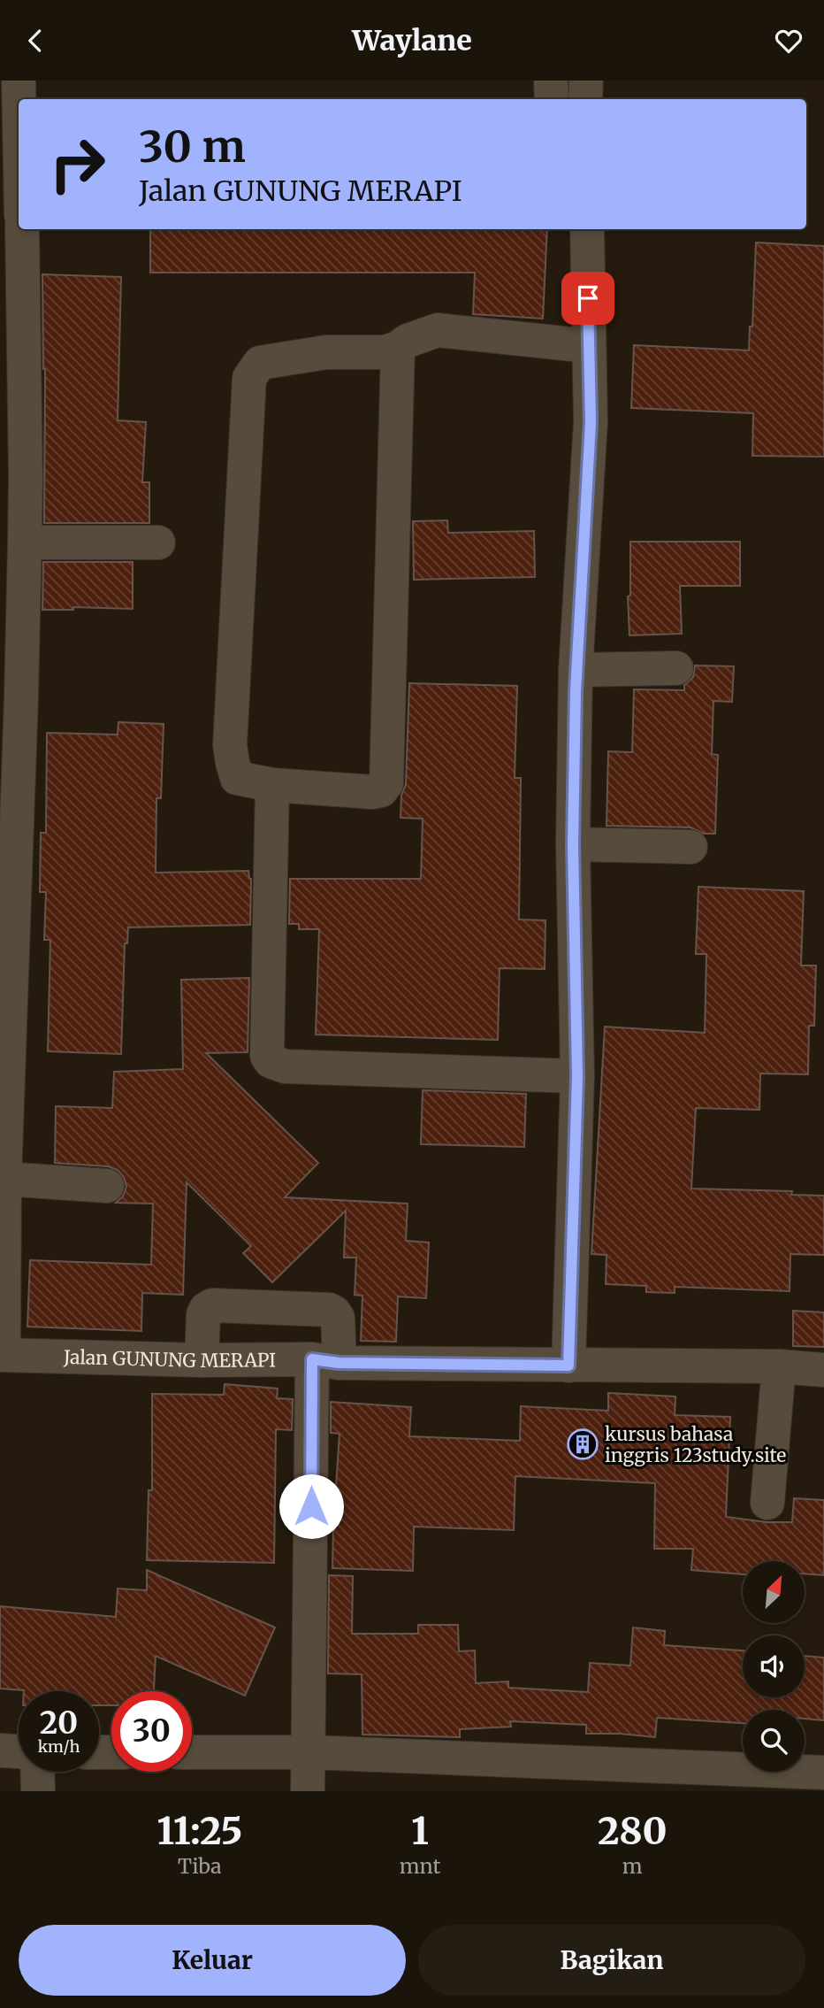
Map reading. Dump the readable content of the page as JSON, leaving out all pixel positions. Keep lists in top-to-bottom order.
{
  "streets": {
    "street": ["Jalan GUNUNG MERAPI"]
  },
  "places": {
    "building": ["kursus bahasa inggris 123study.site"]
  },
  "north": "top right",
  "page": {
    "header": "Waylane",
    "turn": ["30 m", "Jalan GUNUNG MERAPI"],
    "speed": "20 km/h",
    "limit": "30",
    "eta": [
      "11:25",
      "Tiba",
      "1",
      "mnt",
      "280",
      "m"
    ],
    "buttons": ["Keluar", "Bagikan"]
  }
}
